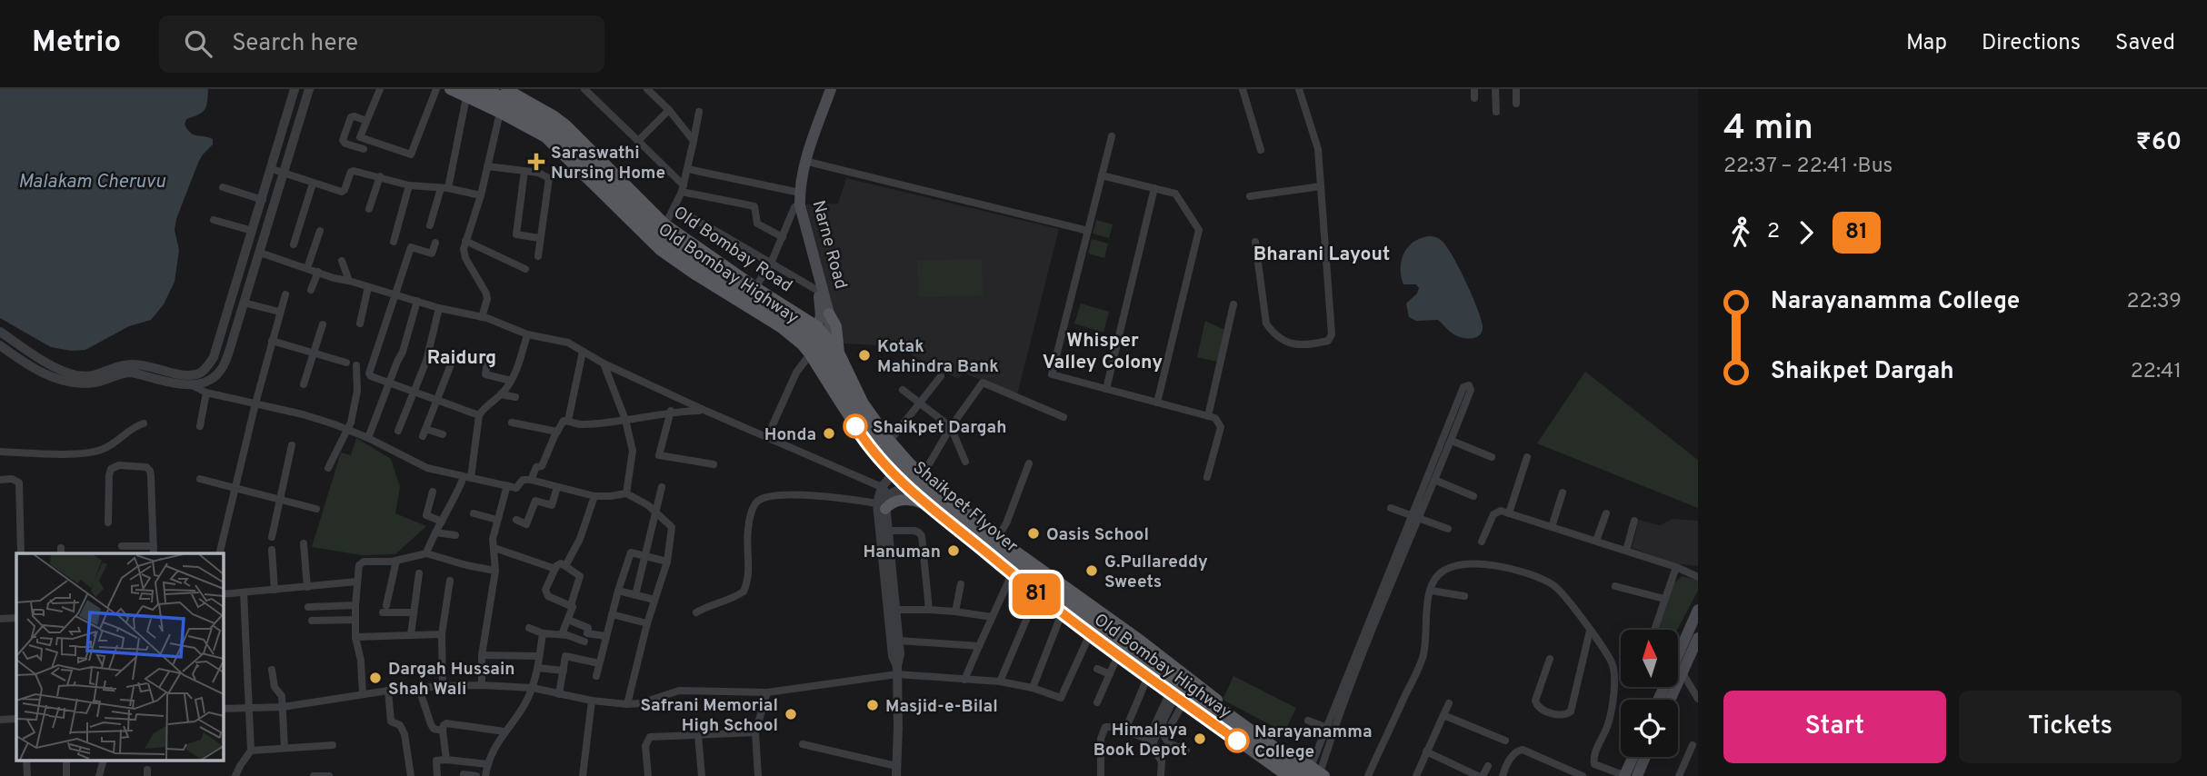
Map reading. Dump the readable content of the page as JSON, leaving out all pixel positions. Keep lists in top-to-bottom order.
{
  "streets": {
    "main road": [
      "Narne Road",
      "Old Bombay Road",
      "Old Bombay Highway",
      "Shaikpet Flyover"
    ]
  },
  "crossings": [
    ["Narne Road", "Old Bombay Road"],
    ["Old Bombay Road", "Old Bombay Highway"],
    ["Old Bombay Highway", "Shaikpet Flyover"]
  ],
  "districts": ["Bharani Layout", "Whisper Valley Colony", "Raidurg"],
  "water": ["Malakam Cheruvu"],
  "places": {
    "health": ["Saraswathi Nursing Home"],
    "other": [
      "Kotak Mahindra Bank",
      "Shaikpet Dargah",
      "Honda",
      "Oasis School",
      "Hanuman",
      "G.Pullareddy Sweets",
      "Dargah Hussain Shah Wali",
      "Masjid-e-Bilal",
      "Safrani Memorial High School",
      "Himalaya Book Depot",
      "Narayanamma College"
    ]
  },
  "lines": ["bus line 81"],
  "north": "top",
  "page": {
    "header": "Metrio",
    "search": "Search here",
    "nav": ["Map", "Directions", "Saved"],
    "on_map": "81",
    "heading": ["4 min", "22:37 – 22:41 · Bus", "₹60"],
    "legs": ["2", "81"],
    "list": [
      {
        "name": "Narayanamma College",
        "value": "22:39"
      },
      {
        "name": "Shaikpet Dargah",
        "value": "22:41"
      }
    ],
    "buttons": ["Start", "Tickets"]
  }
}
